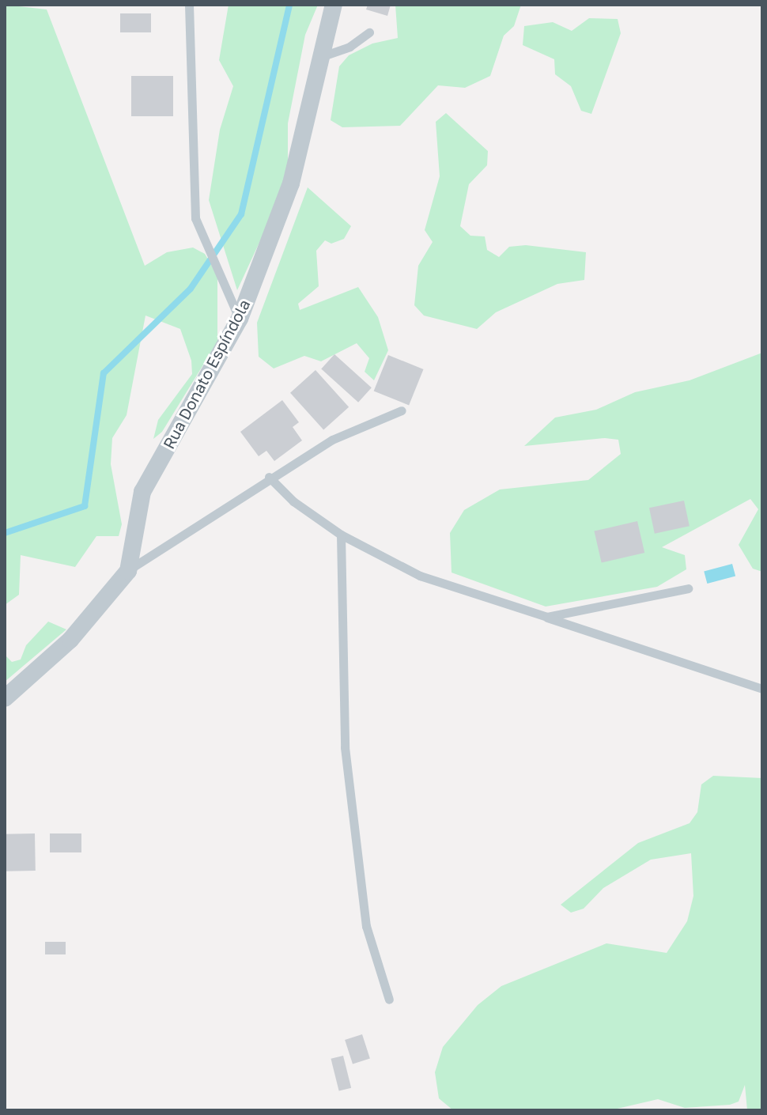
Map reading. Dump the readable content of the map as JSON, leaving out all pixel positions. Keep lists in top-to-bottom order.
{
  "streets": {
    "street": ["Rua Donato Espíndola"]
  }
}
